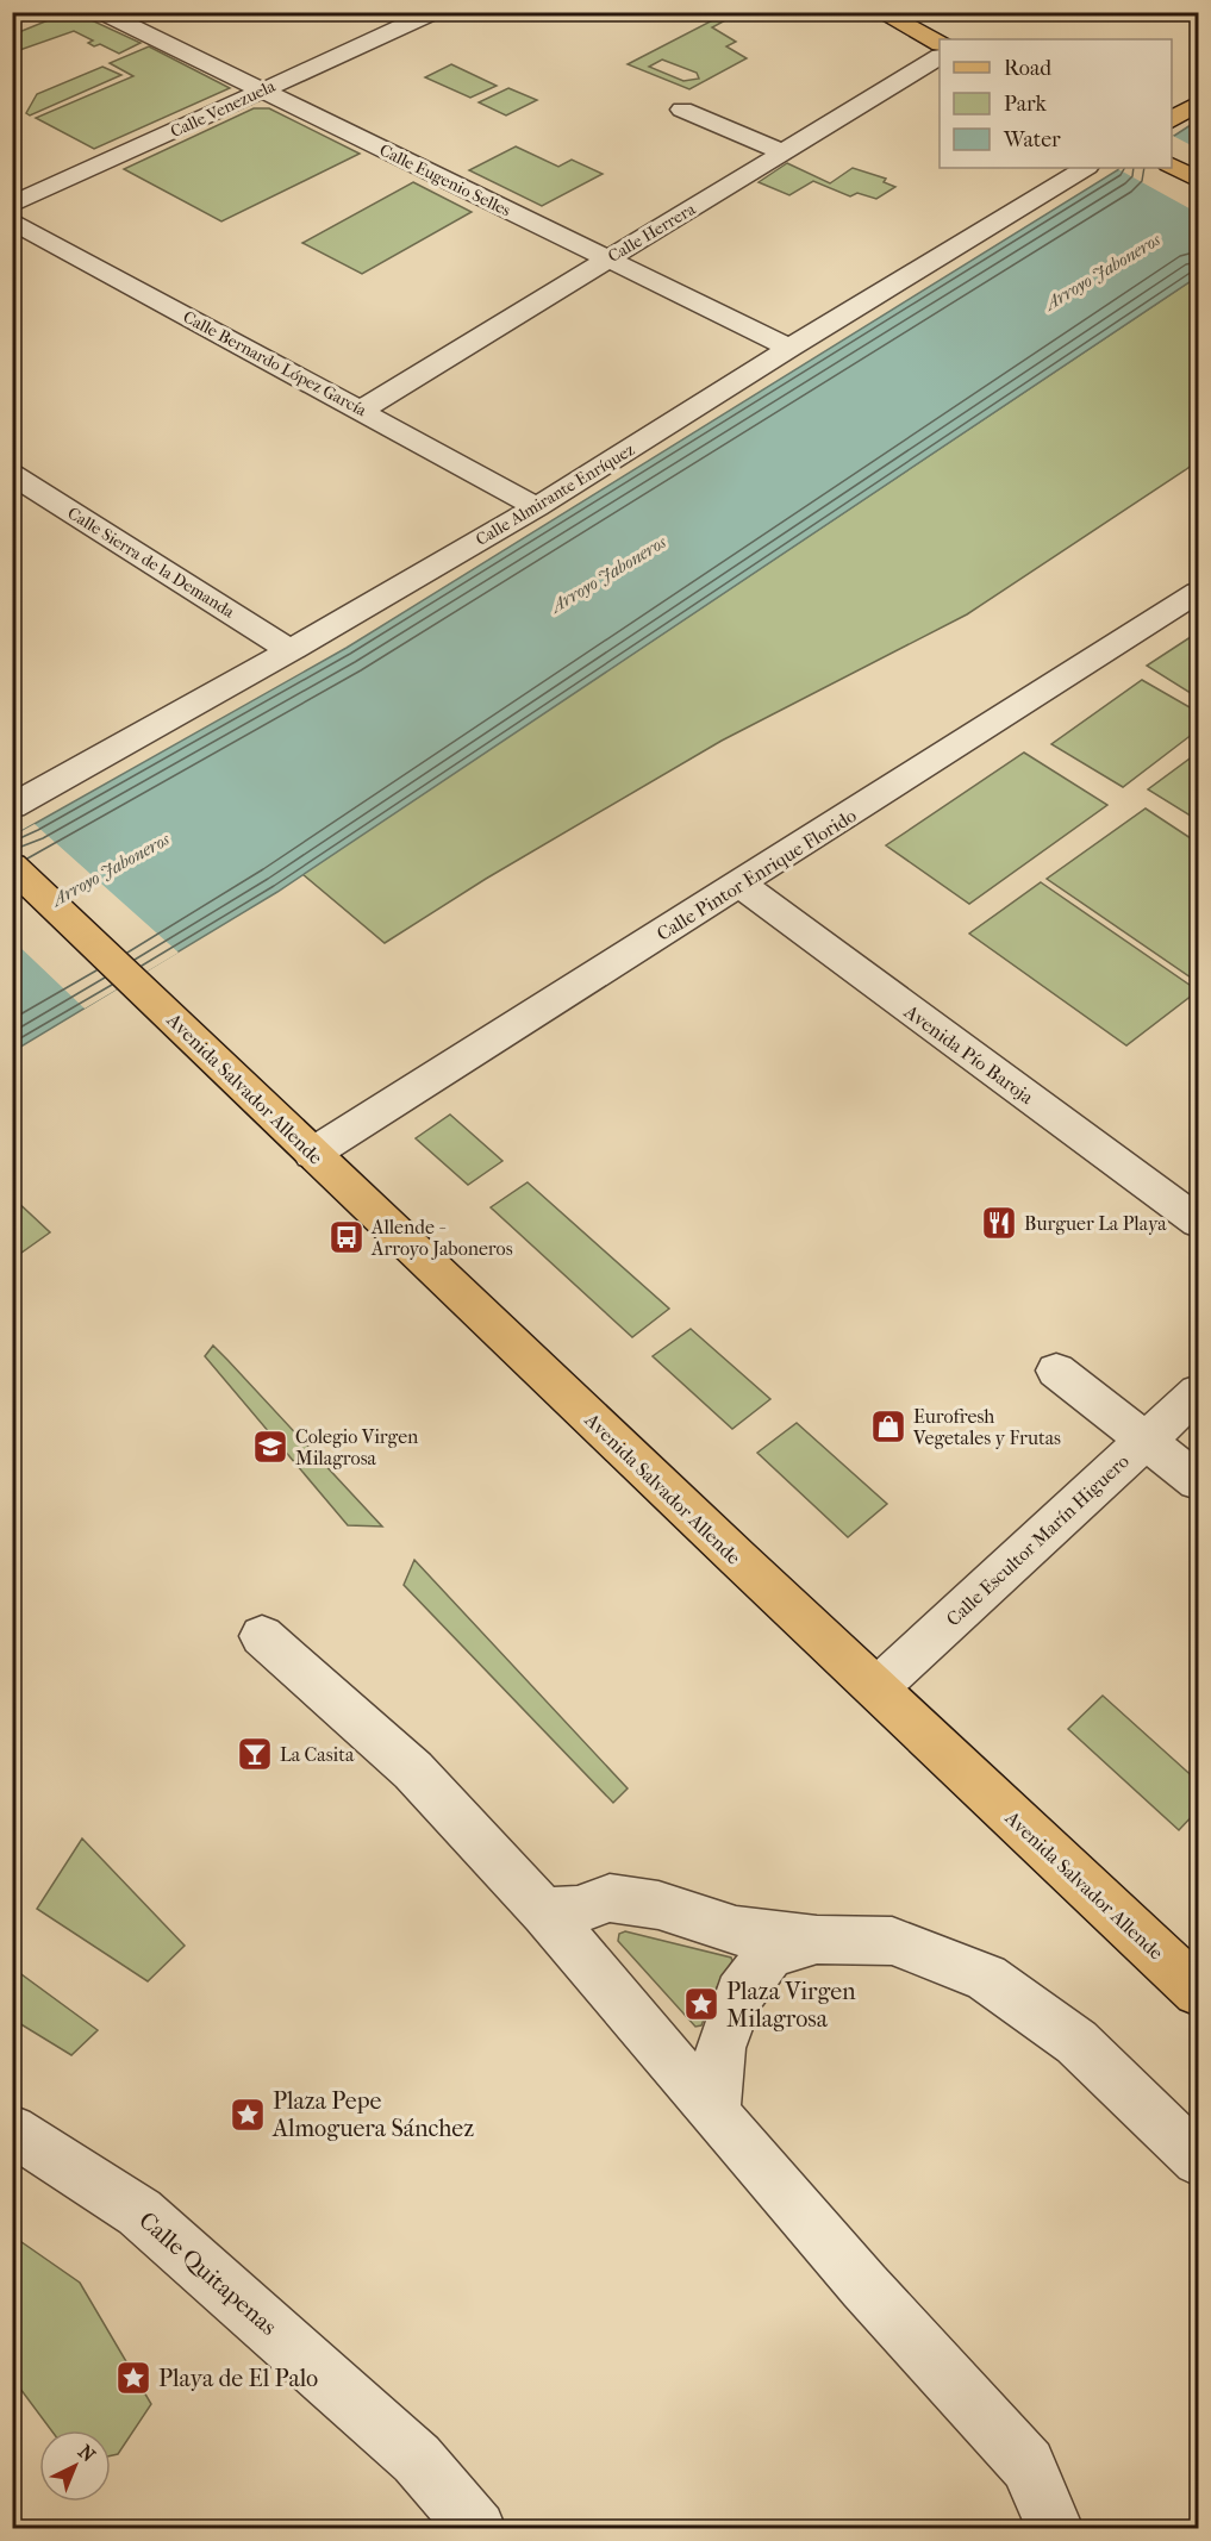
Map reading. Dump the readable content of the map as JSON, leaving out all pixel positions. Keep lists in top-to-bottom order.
{
  "streets": {
    "main road": ["Avenida Salvador Allende"],
    "street": [
      "Calle Venezuela",
      "Calle Eugenio Selles",
      "Calle Herrera",
      "Calle Bernardo López García",
      "Calle Almirante Enríquez",
      "Calle Sierra de la Demanda",
      "Calle Pintor Enrique Florido",
      "Avenida Pío Baroja",
      "Calle Escultor Marín Higuero",
      "Calle Quitapenas"
    ]
  },
  "crossings": [
    ["Calle Venezuela", "Calle Eugenio Selles"],
    ["Calle Eugenio Selles", "Calle Herrera"],
    ["Calle Eugenio Selles", "Calle Almirante Enríquez"],
    ["Calle Herrera", "Calle Bernardo López García"],
    ["Calle Bernardo López García", "Calle Almirante Enríquez"],
    ["Calle Almirante Enríquez", "Calle Sierra de la Demanda"],
    ["Calle Pintor Enrique Florido", "Avenida Pío Baroja"],
    ["Calle Pintor Enrique Florido", "Avenida Salvador Allende"],
    ["Avenida Salvador Allende", "Calle Escultor Marín Higuero"]
  ],
  "water": ["Arroyo Jaboneros"],
  "places": {
    "restaurant": ["Burguer La Playa"],
    "bus stop": ["Allende - Arroyo Jaboneros"],
    "shop": ["Eurofresh Vegetales y Frutas"],
    "school or university": ["Colegio Virgen Milagrosa"],
    "bar": ["La Casita"],
    "place": ["Plaza Virgen Milagrosa", "Plaza Pepe Almoguera Sánchez", "Playa de El Palo"]
  },
  "legend": ["Road", "Park", "Water"],
  "north": "top right"
}
